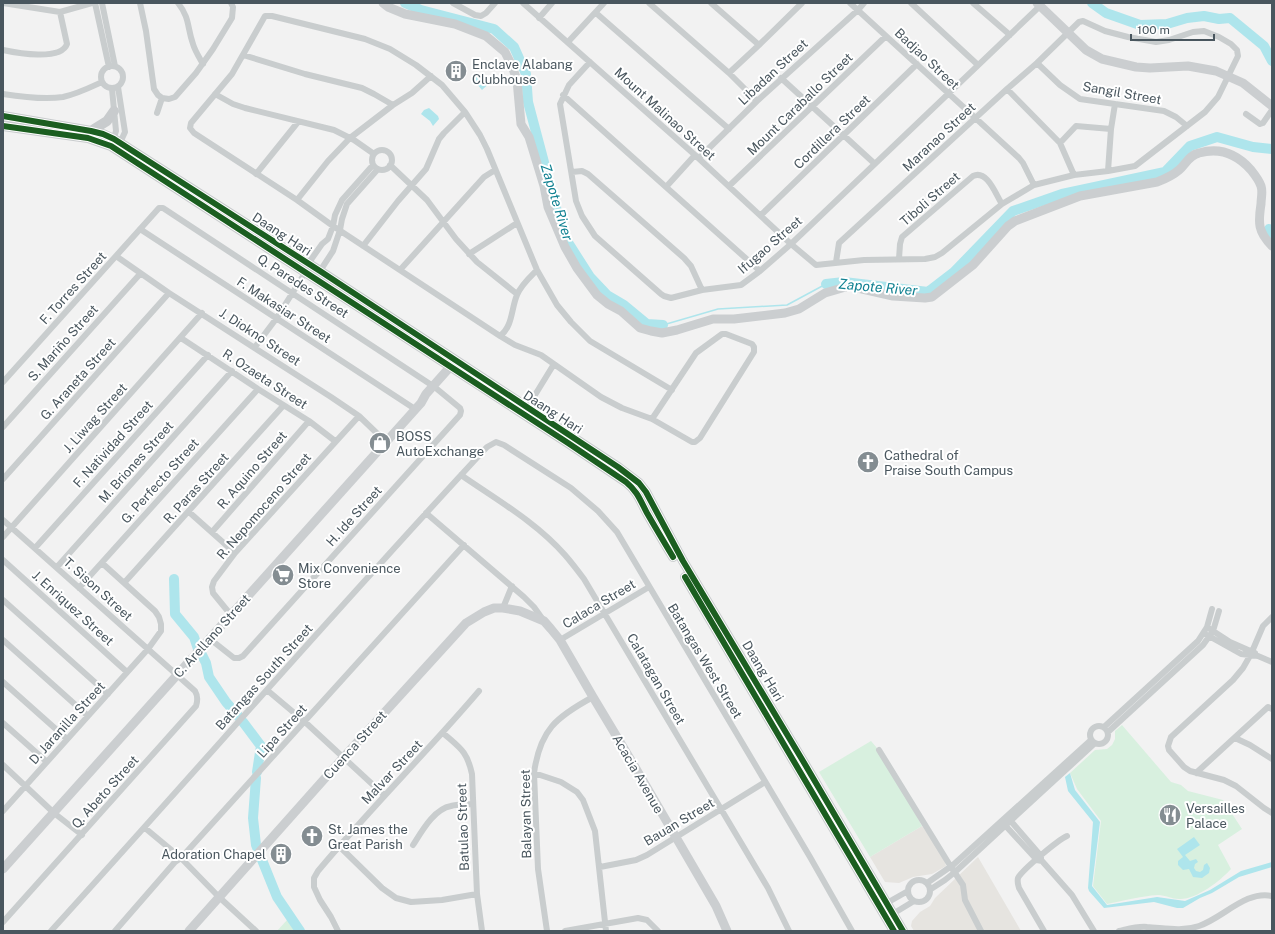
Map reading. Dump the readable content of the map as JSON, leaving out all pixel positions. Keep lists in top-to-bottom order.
{
  "streets": {
    "main road": ["Daang Hari"],
    "street": [
      "Badjao Street",
      "Libadan Street",
      "Sangil Street",
      "Mount Caraballo Street",
      "Mount Malinao Street",
      "Cordillera Street",
      "Maranao Street",
      "Tiboli Street",
      "Ifugao Street",
      "Q. Paredes Street",
      "F. Torres Street",
      "F. Makasiar Street",
      "J. Diokno Street",
      "S. Mariño Street",
      "G. Araneta Street",
      "R. Ozaeta Street",
      "J. Liwag Street",
      "F. Natividad Street",
      "M. Briones Street",
      "R. Aquino Street",
      "G. Perfecto Street",
      "R. Paras Street",
      "R. Nepomoceno Street",
      "H. Ide Street",
      "T. Sison Street",
      "Calaca Street",
      "J. Enriquez Street",
      "C. Arellano Street",
      "Batangas West Street",
      "Batangas South Street",
      "Calatagan Street",
      "D. Jaranilla Street",
      "Lipa Street",
      "Cuenca Street",
      "Malvar Street",
      "Acacia Avenue",
      "Q. Abeto Street",
      "Balayan Street",
      "Bauan Street",
      "Batulao Street"
    ]
  },
  "crossings": [
    ["Badjao Street", "Libadan Street"],
    ["Badjao Street", "Mount Caraballo Street"],
    ["Badjao Street", "Mount Malinao Street"],
    ["Badjao Street", "Cordillera Street"],
    ["Badjao Street", "Maranao Street"],
    ["Badjao Street", "Ifugao Street"],
    ["Libadan Street", "Mount Malinao Street"],
    ["Sangil Street", "Mount Malinao Street"],
    ["Sangil Street", "Maranao Street"],
    ["Mount Caraballo Street", "Mount Malinao Street"],
    ["Mount Malinao Street", "Cordillera Street"],
    ["Mount Malinao Street", "Maranao Street"],
    ["Mount Malinao Street", "Tiboli Street"],
    ["Mount Malinao Street", "Ifugao Street"],
    ["Daang Hari", "C. Arellano Street"],
    ["Q. Paredes Street", "F. Torres Street"],
    ["Q. Paredes Street", "H. Ide Street"],
    ["Q. Paredes Street", "C. Arellano Street"],
    ["F. Torres Street", "F. Makasiar Street"],
    ["F. Torres Street", "J. Diokno Street"],
    ["F. Makasiar Street", "C. Arellano Street"],
    ["J. Diokno Street", "S. Mariño Street"],
    ["J. Diokno Street", "G. Araneta Street"],
    ["J. Diokno Street", "J. Liwag Street"],
    ["J. Diokno Street", "R. Nepomoceno Street"],
    ["J. Diokno Street", "C. Arellano Street"],
    ["R. Ozaeta Street", "J. Liwag Street"],
    ["R. Ozaeta Street", "F. Natividad Street"],
    ["R. Ozaeta Street", "M. Briones Street"],
    ["R. Ozaeta Street", "R. Aquino Street"],
    ["R. Ozaeta Street", "G. Perfecto Street"],
    ["R. Ozaeta Street", "R. Paras Street"],
    ["R. Ozaeta Street", "R. Nepomoceno Street"],
    ["J. Liwag Street", "T. Sison Street"],
    ["F. Natividad Street", "T. Sison Street"],
    ["M. Briones Street", "T. Sison Street"],
    ["G. Perfecto Street", "T. Sison Street"],
    ["R. Paras Street", "D. Jaranilla Street"],
    ["R. Nepomoceno Street", "C. Arellano Street"],
    ["H. Ide Street", "C. Arellano Street"],
    ["T. Sison Street", "C. Arellano Street"],
    ["T. Sison Street", "D. Jaranilla Street"],
    ["T. Sison Street", "Q. Abeto Street"],
    ["Calaca Street", "Batangas West Street"],
    ["Calaca Street", "Calatagan Street"],
    ["Calaca Street", "Acacia Avenue"],
    ["J. Enriquez Street", "D. Jaranilla Street"],
    ["C. Arellano Street", "Q. Abeto Street"],
    ["Batangas West Street", "Batangas South Street"],
    ["Batangas West Street", "Bauan Street"],
    ["Batangas South Street", "Calatagan Street"],
    ["Calatagan Street", "Bauan Street"],
    ["Cuenca Street", "Acacia Avenue"],
    ["Malvar Street", "Batulao Street"],
    ["Acacia Avenue", "Balayan Street"],
    ["Acacia Avenue", "Bauan Street"]
  ],
  "water": ["Zapote River"],
  "places": {
    "building": ["Enclave Alabang Clubhouse", "Adoration Chapel"],
    "shop": ["BOSS AutoExchange"],
    "church": ["Cathedral of Praise South Campus", "St. James the Great Parish"],
    "supermarket": ["Mix Convenience Store"],
    "restaurant": ["Versailles Palace"]
  },
  "scale_bar": "100 m"
}
